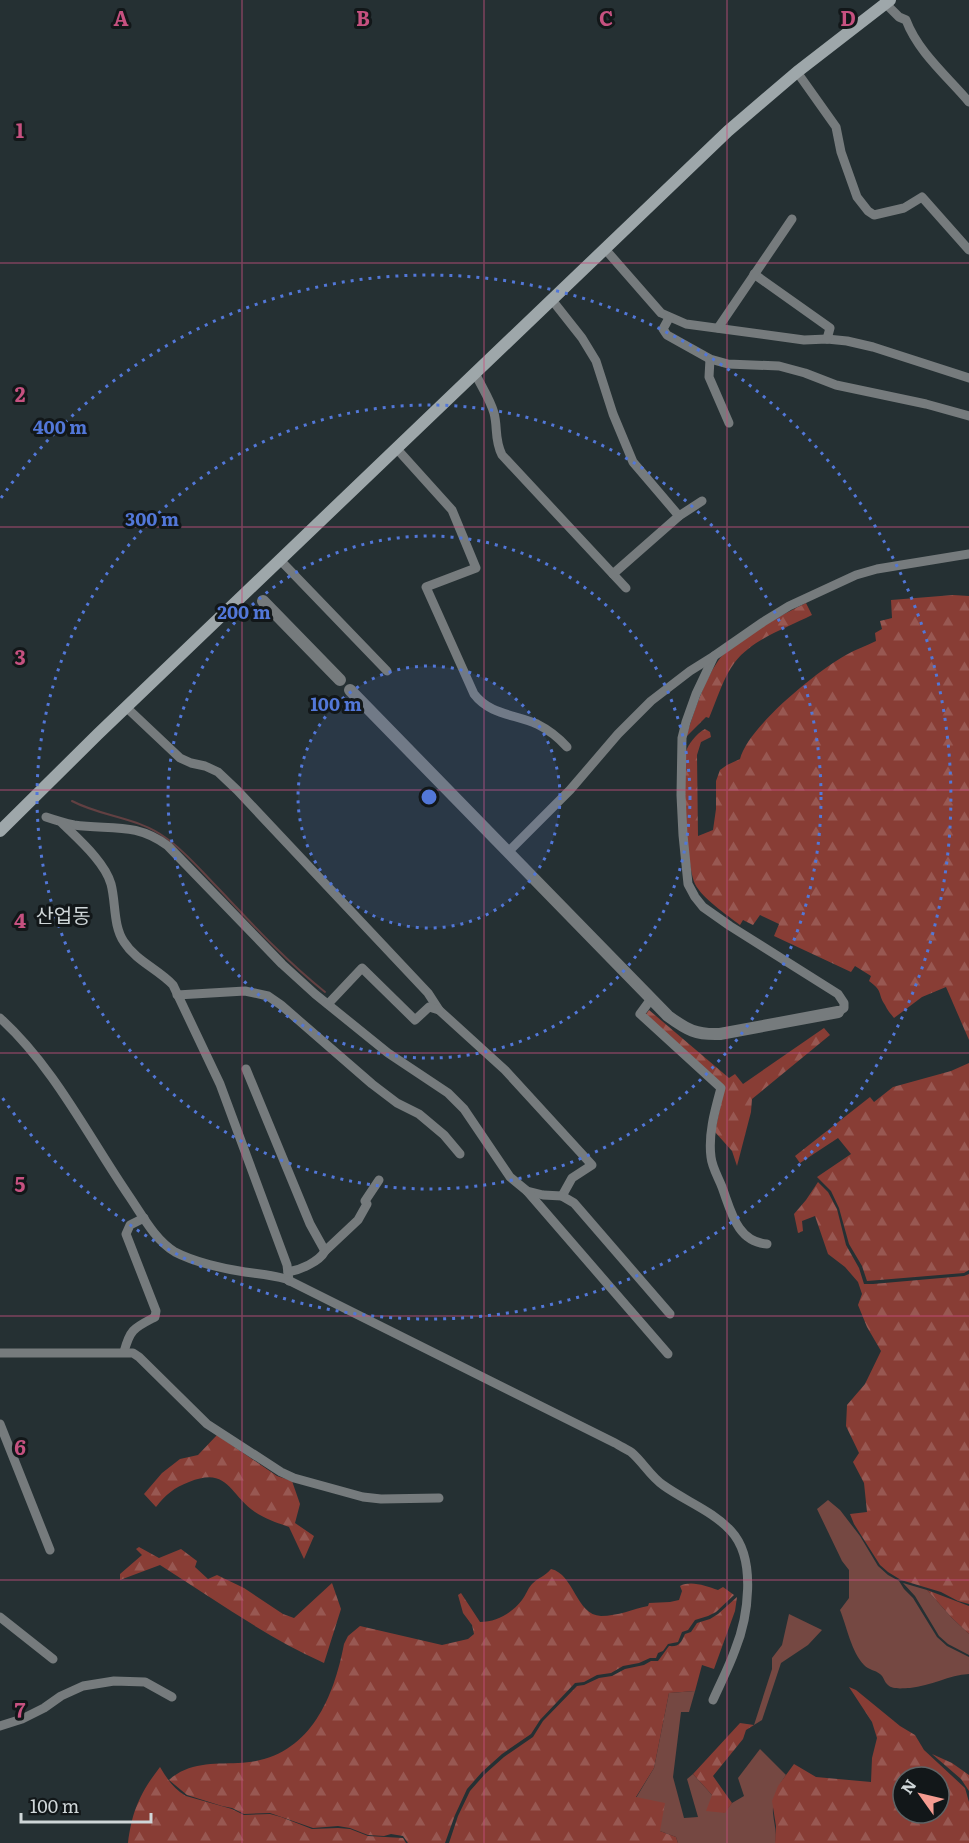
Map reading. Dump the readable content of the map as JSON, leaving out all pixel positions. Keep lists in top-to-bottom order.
{
  "districts": ["산업동"],
  "scale_bar": "100 m",
  "north": "top left",
  "grid": {
    "columns": [
      "A",
      "B",
      "C",
      "D"
    ],
    "rows": [
      "1",
      "2",
      "3",
      "4",
      "5",
      "6",
      "7"
    ]
  },
  "rings": [
    "400 m",
    "300 m",
    "200 m",
    "100 m"
  ]
}
